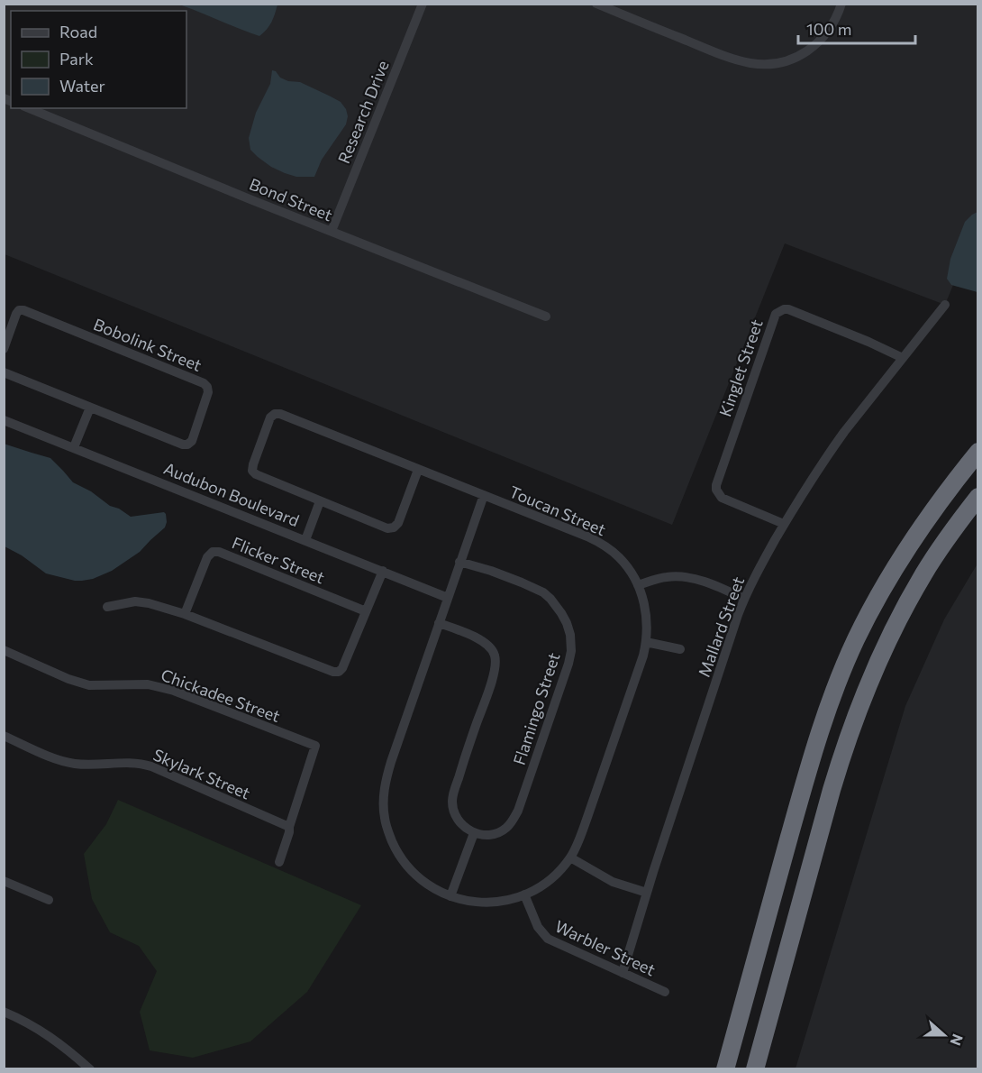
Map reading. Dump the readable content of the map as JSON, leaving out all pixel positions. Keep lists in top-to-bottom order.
{
  "streets": {
    "street": [
      "Research Drive",
      "Bond Street",
      "Bobolink Street",
      "Kinglet Street",
      "Audubon Boulevard",
      "Toucan Street",
      "Flicker Street",
      "Mallard Street",
      "Chickadee Street",
      "Flamingo Street",
      "Skylark Street",
      "Warbler Street"
    ]
  },
  "crossings": [
    ["Research Drive", "Bond Street"],
    ["Kinglet Street", "Mallard Street"],
    ["Audubon Boulevard", "Toucan Street"],
    ["Toucan Street", "Flamingo Street"],
    ["Toucan Street", "Warbler Street"],
    ["Mallard Street", "Warbler Street"],
    ["Chickadee Street", "Skylark Street"]
  ],
  "legend": ["Road", "Park", "Water"],
  "scale_bar": "100 m",
  "north": "right"
}
